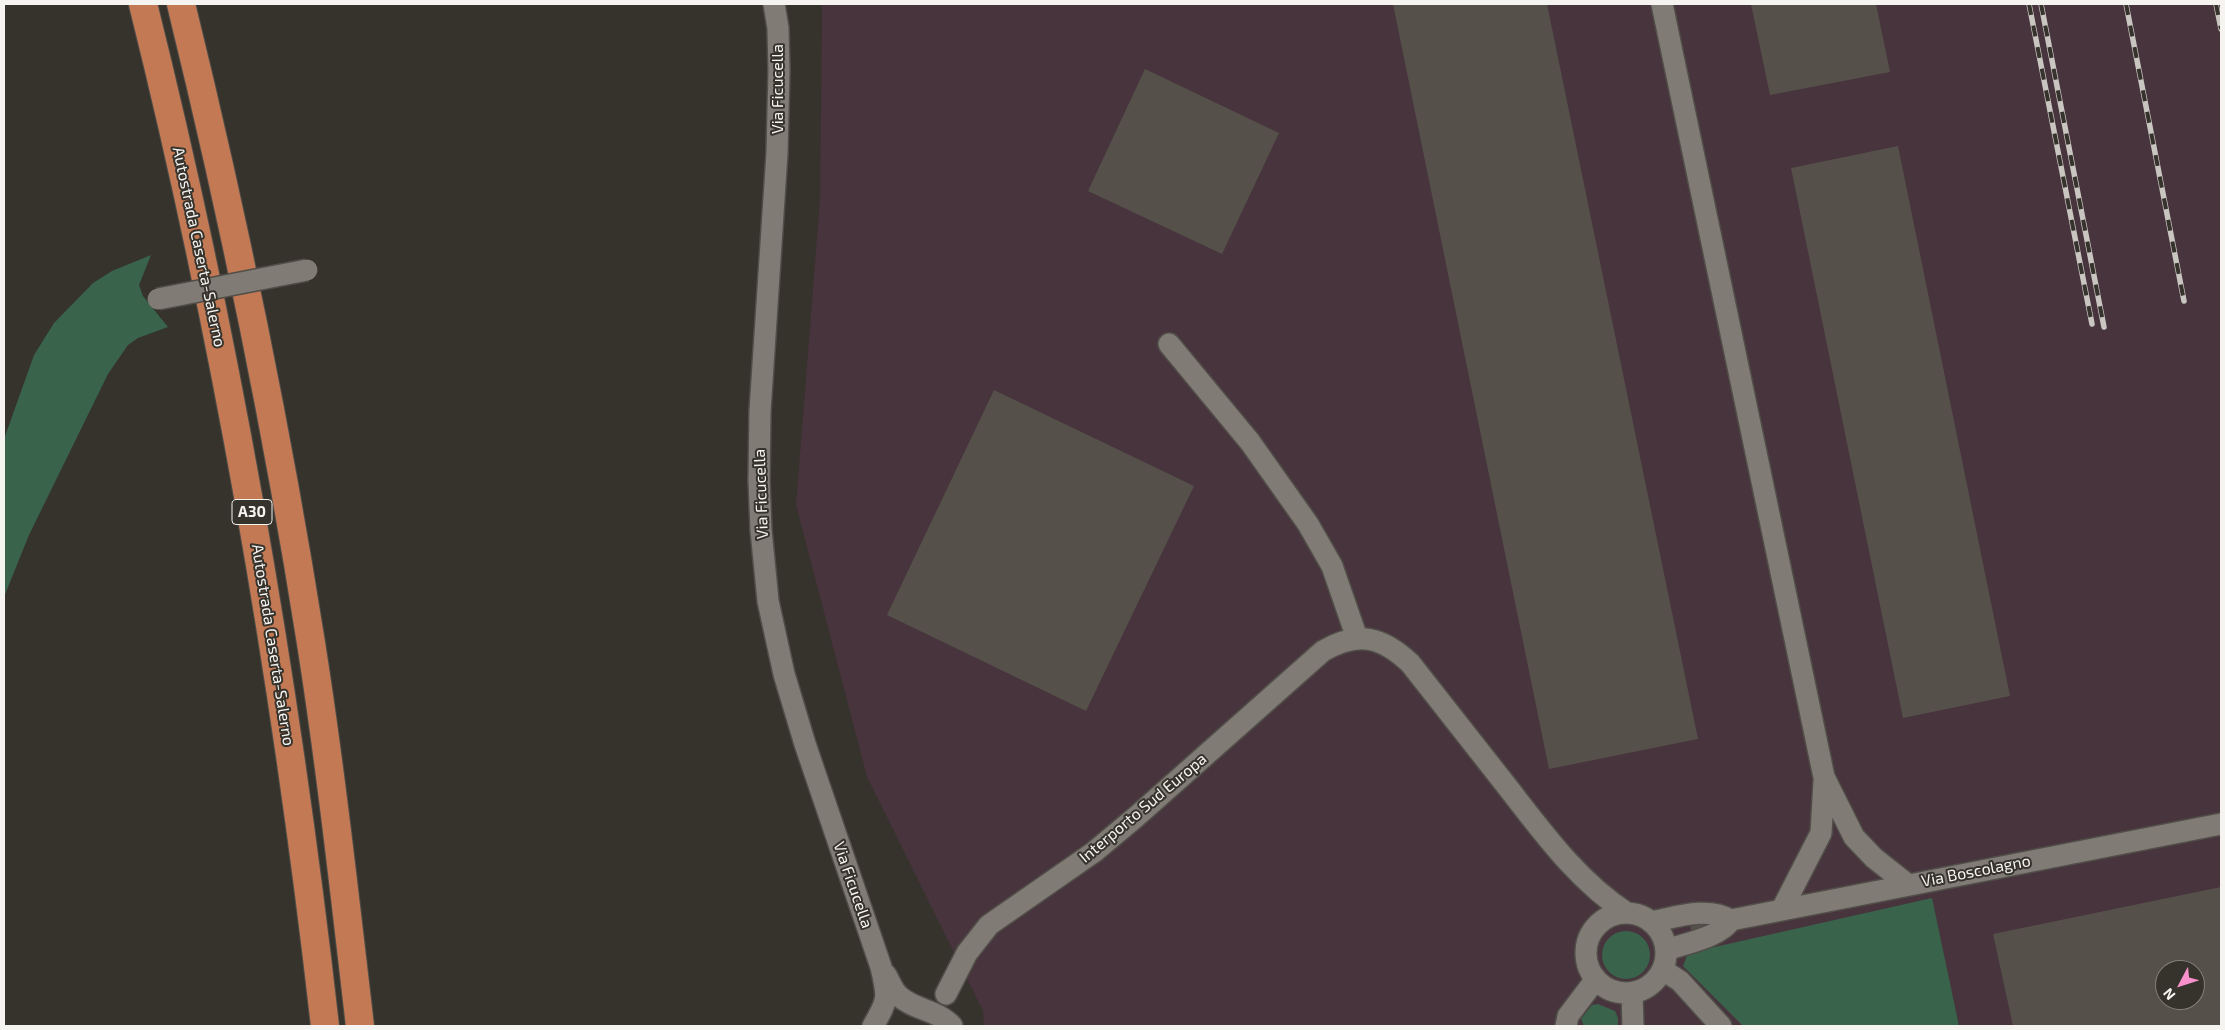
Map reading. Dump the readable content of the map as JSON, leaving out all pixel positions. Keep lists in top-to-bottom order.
{
  "streets": {
    "highway": ["Autostrada Caserta-Salerno", "A30"],
    "street": ["Via Ficucella", "Interporto Sud Europa", "Via Boscolagno"]
  },
  "crossings": [
    ["Interporto Sud Europa", "Via Boscolagno"]
  ],
  "north": "bottom left"
}
